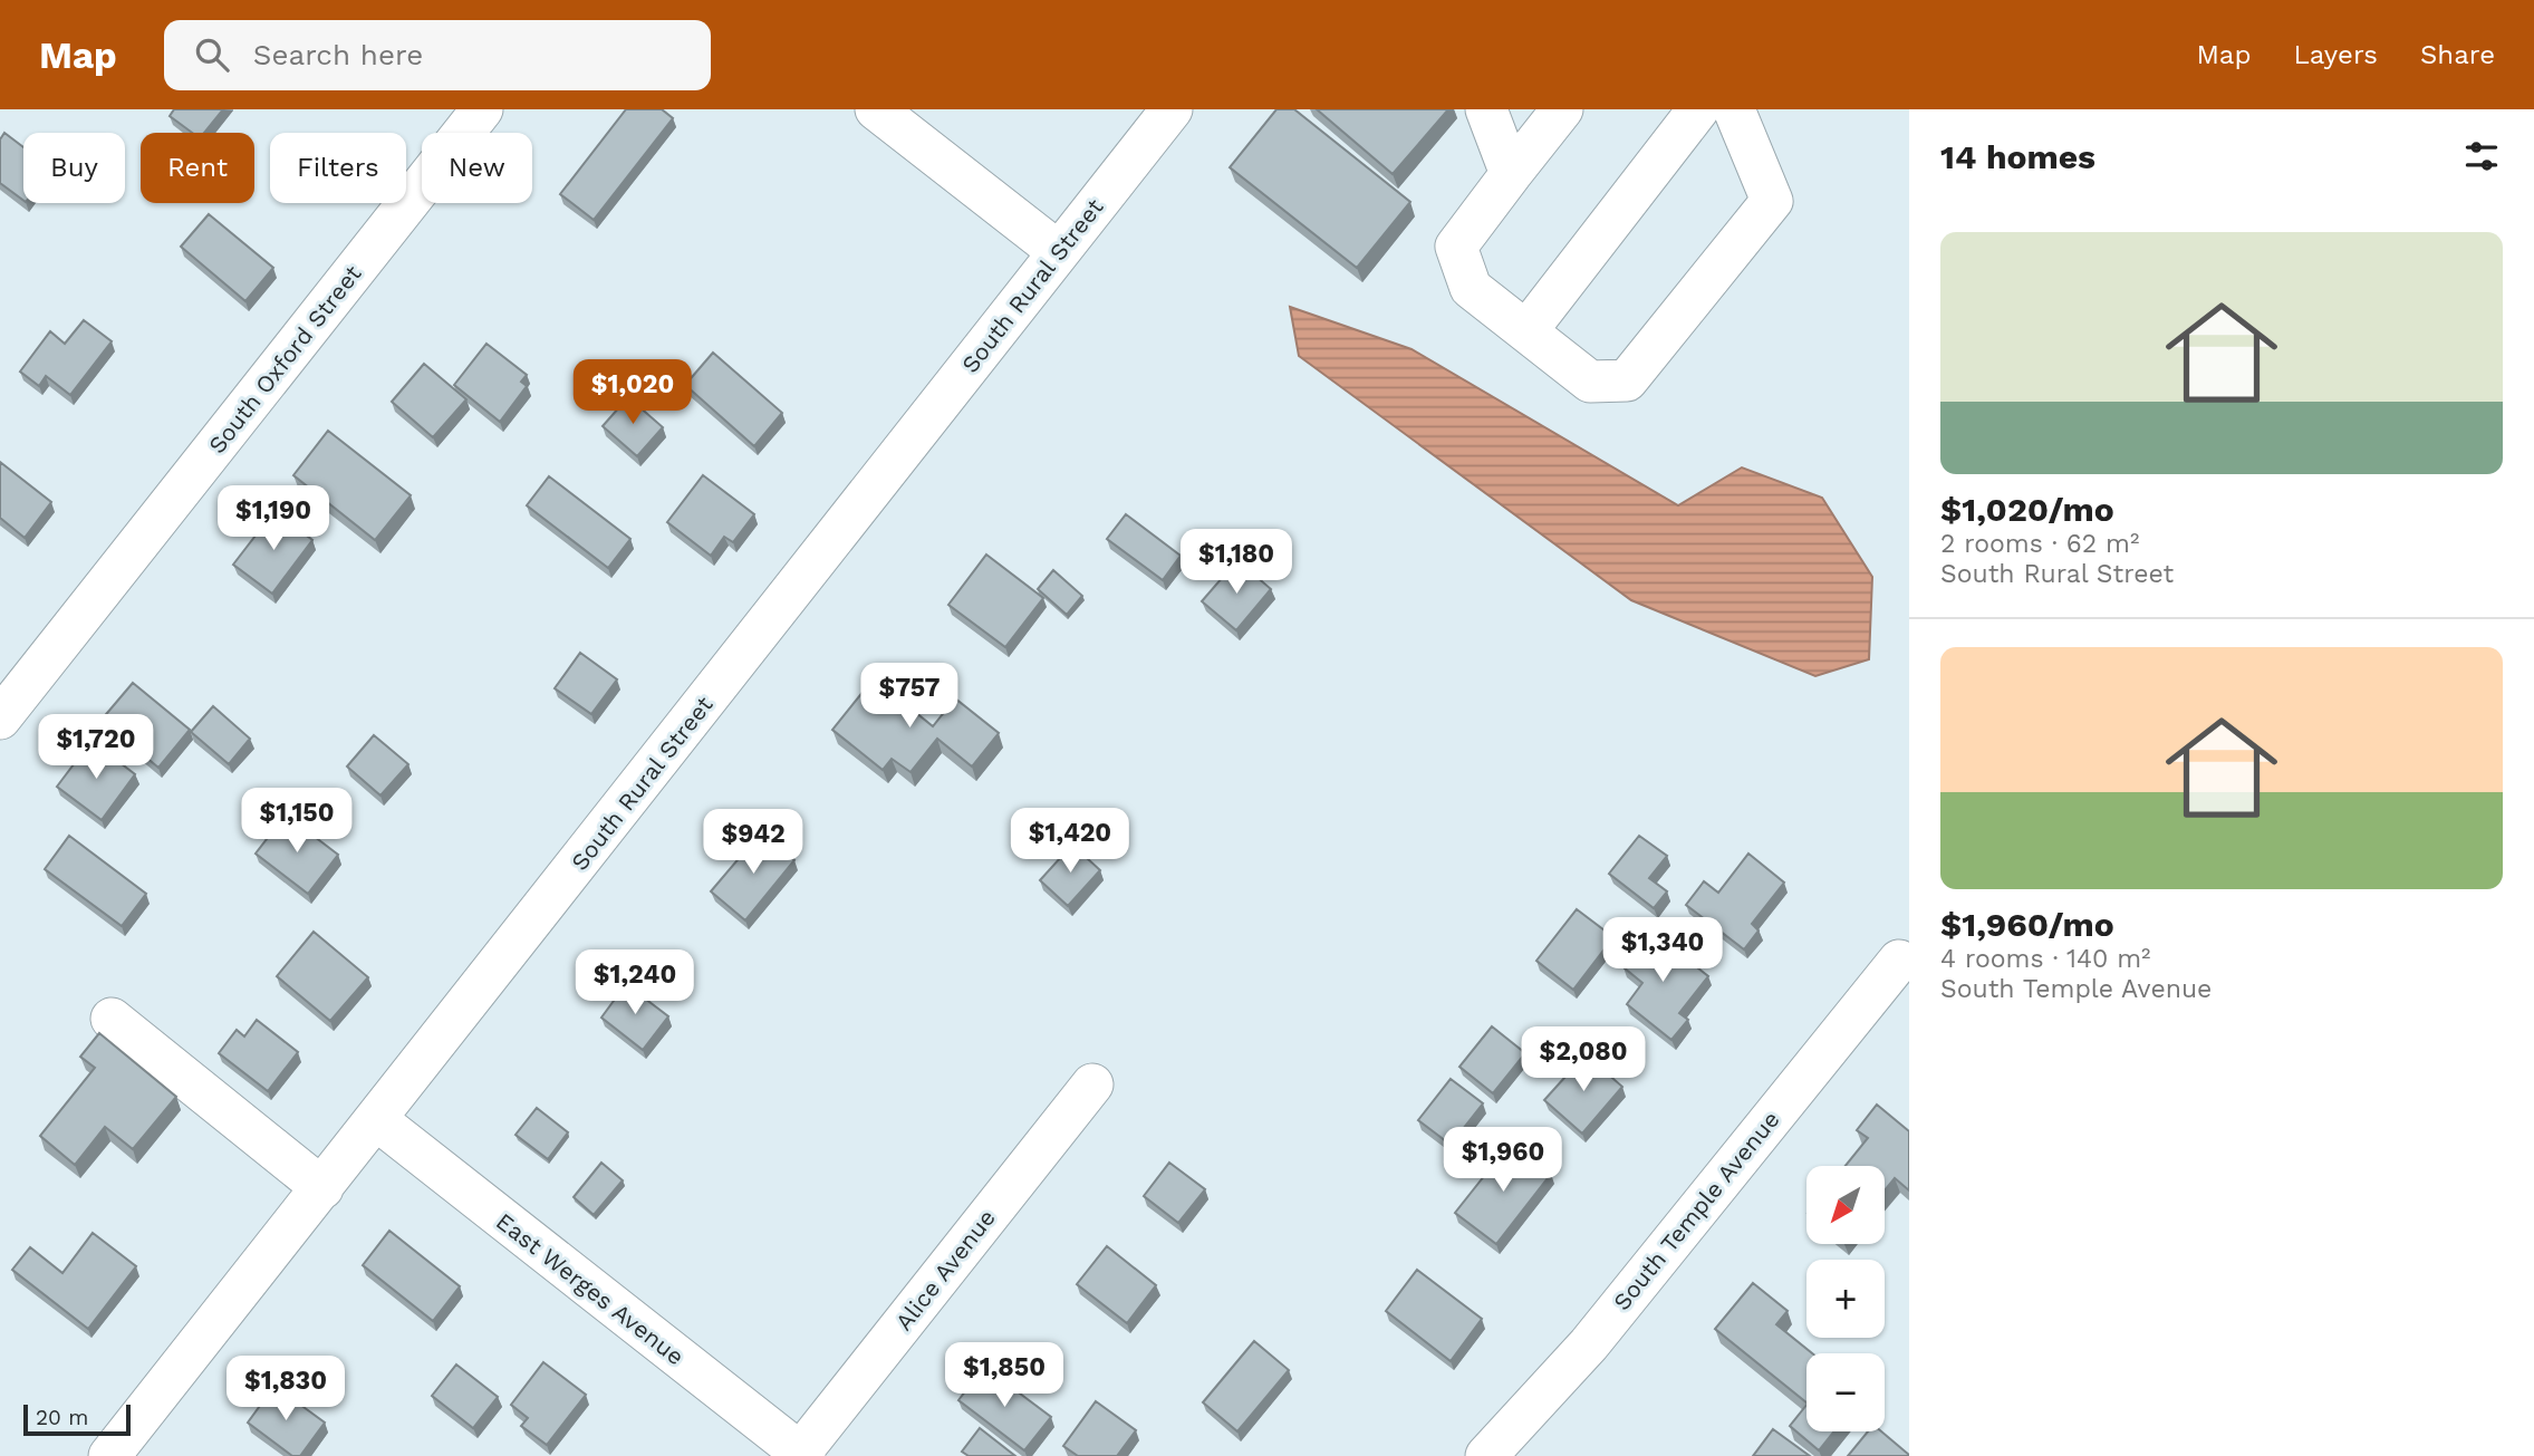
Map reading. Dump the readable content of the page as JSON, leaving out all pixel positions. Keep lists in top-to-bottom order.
{
  "streets": {
    "street": [
      "South Rural Street",
      "South Oxford Street",
      "South Temple Avenue",
      "Alice Avenue",
      "East Werges Avenue"
    ]
  },
  "crossings": [
    ["South Rural Street", "East Werges Avenue"],
    ["Alice Avenue", "East Werges Avenue"]
  ],
  "scale_bar": "20 m",
  "north": "bottom left",
  "page": {
    "header": "Map",
    "search": "Search here",
    "nav": ["Map", "Layers", "Share"],
    "heading": "14 homes",
    "chip": [
      "Buy",
      "Rent",
      "Filters",
      "New"
    ],
    "list": [
      {
        "name": "$1,020/mo",
        "note": "2 rooms · 62 m² · South Rural Street"
      },
      {
        "name": "$1,960/mo",
        "note": "4 rooms · 140 m² · South Temple Avenue"
      }
    ],
    "price": [
      "$1,020",
      "$1,190",
      "$1,180",
      "$757",
      "$1,720",
      "$1,150",
      "$1,420",
      "$942",
      "$1,340",
      "$1,240",
      "$2,080",
      "$1,960",
      "$1,850",
      "$1,830"
    ],
    "map_buttons": ["+", "−"],
    "scale": "20 m"
  }
}
